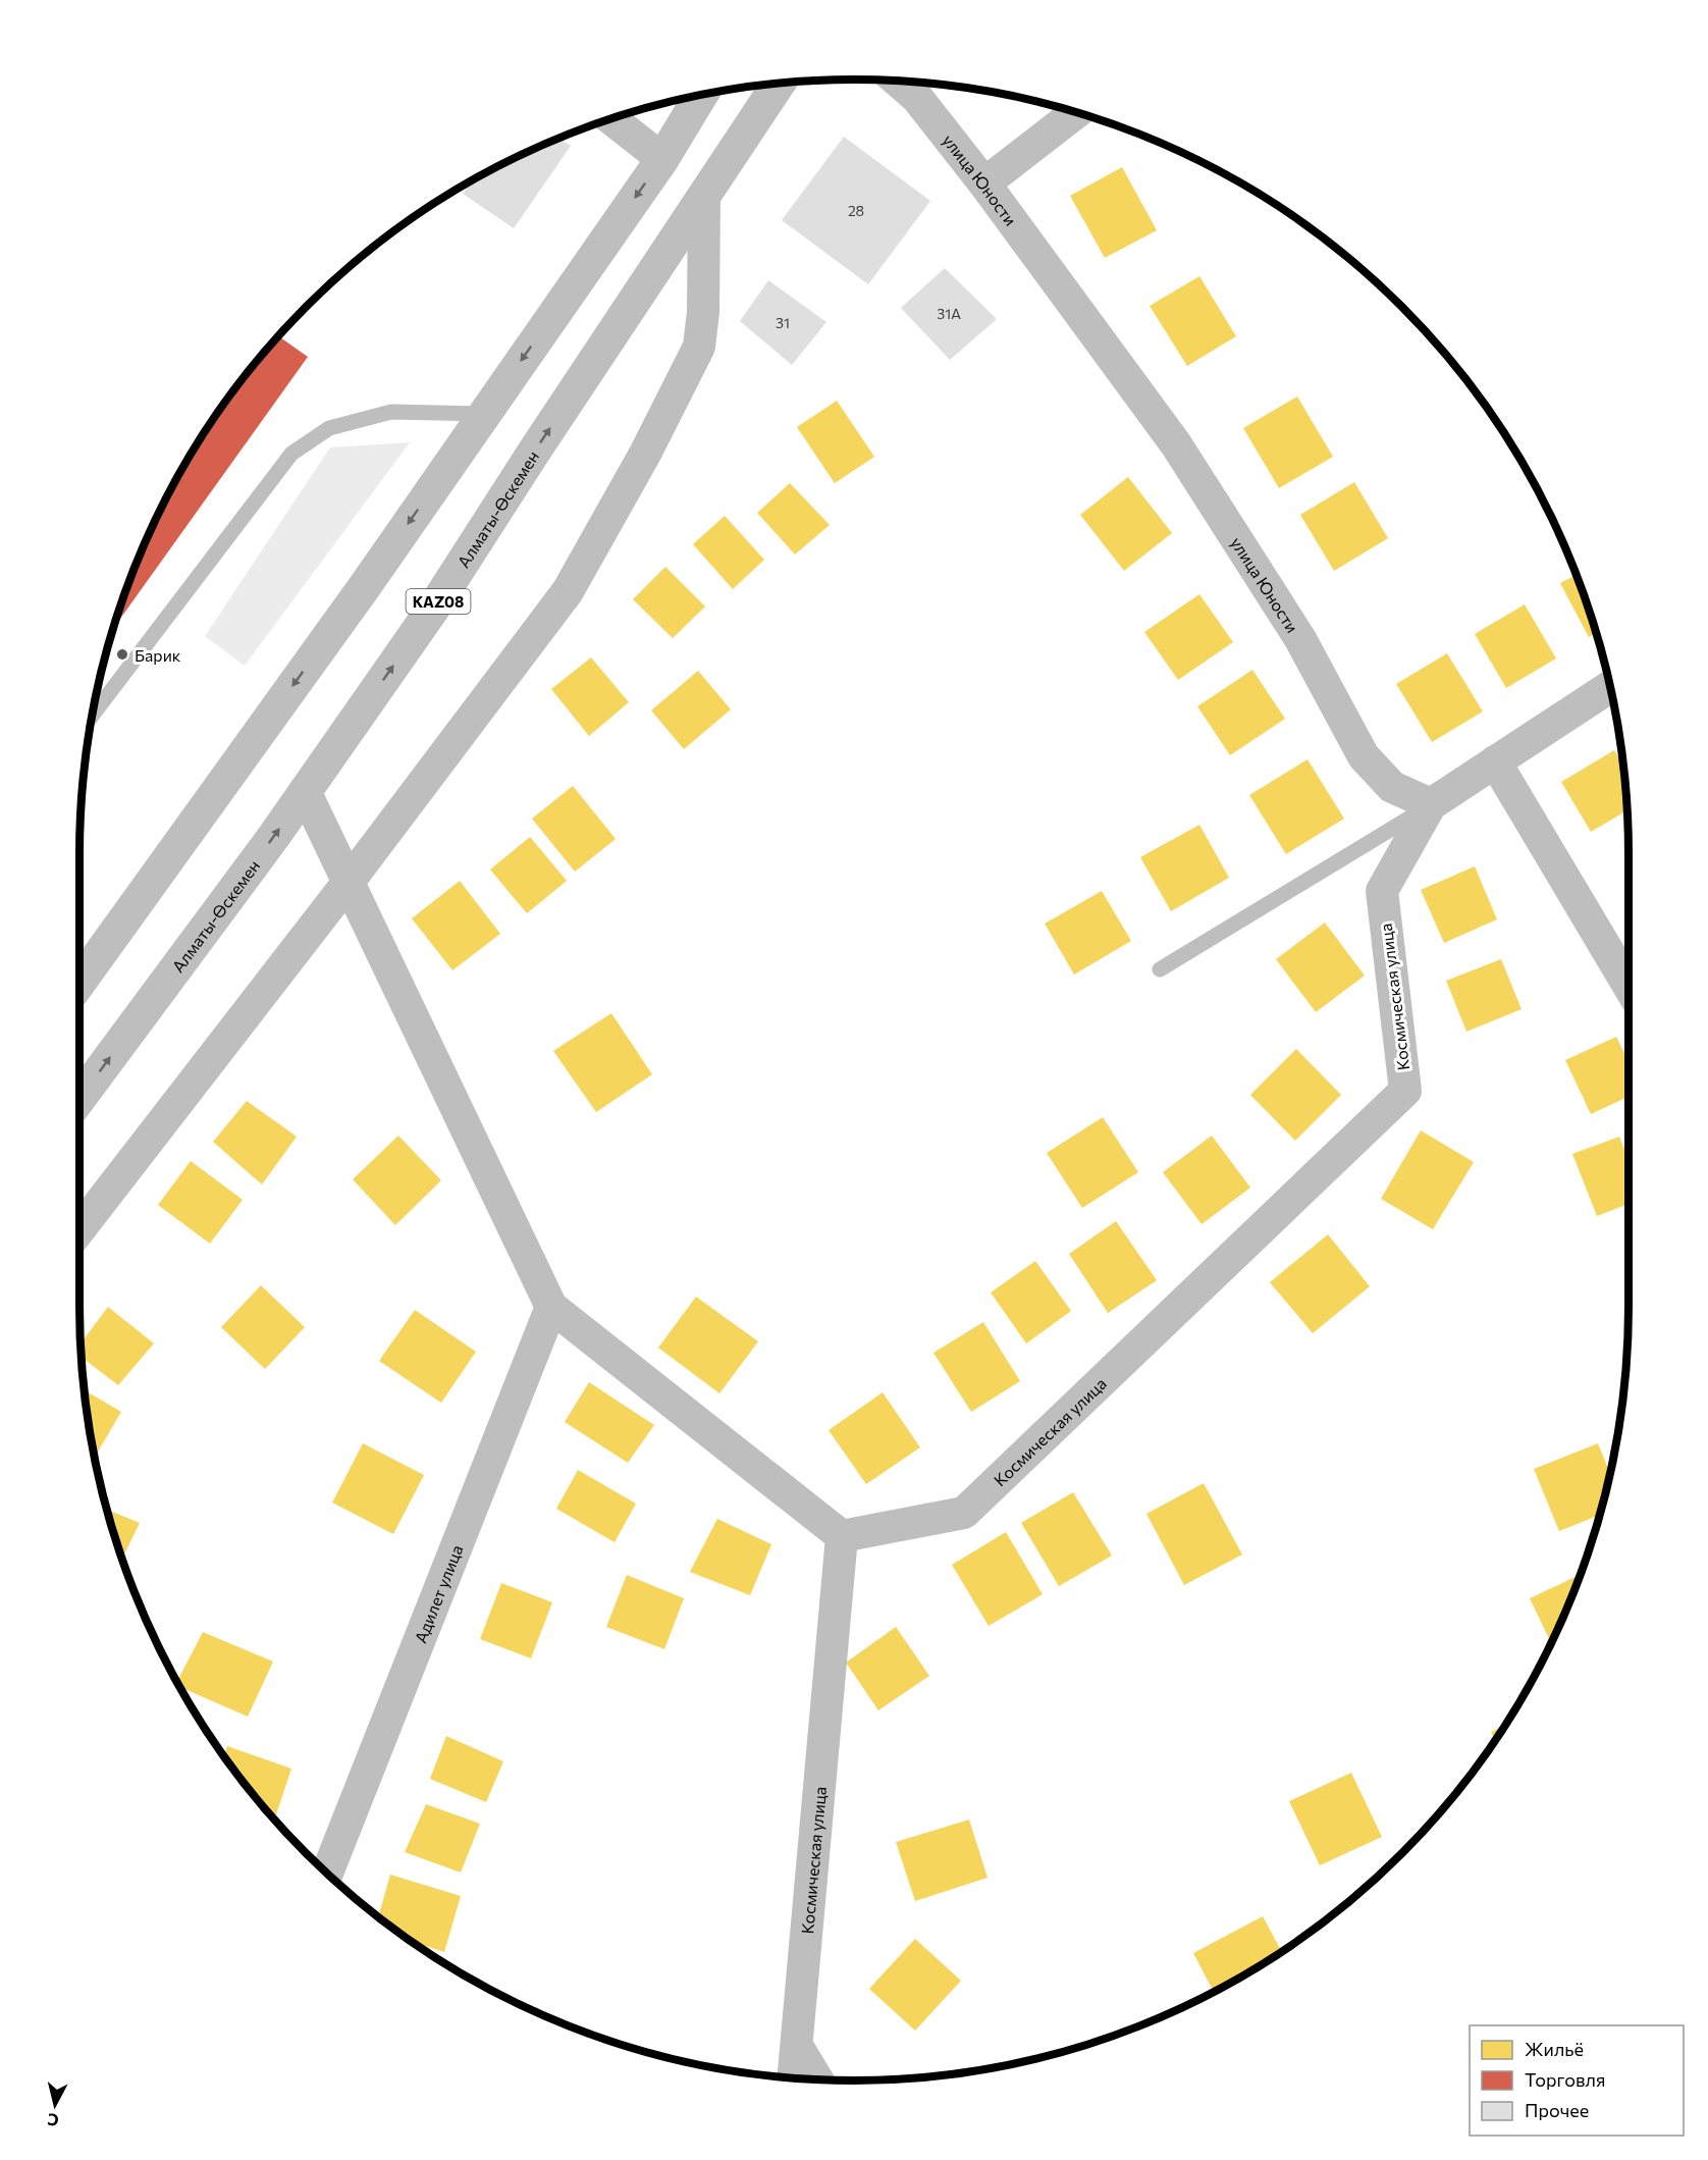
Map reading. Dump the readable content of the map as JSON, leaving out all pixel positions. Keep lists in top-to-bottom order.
{
  "streets": {
    "main road": ["Алматы-Өскемен", "KAZ08"],
    "street": ["улица Юности", "Космическая улица", "Адилет улица"]
  },
  "crossings": [
    ["улица Юности", "Космическая улица"]
  ],
  "places": ["Барик"],
  "house_numbers": ["28", "31А", "31"],
  "legend": ["Жильё", "Торговля", "Прочее"],
  "north": "bottom"
}
